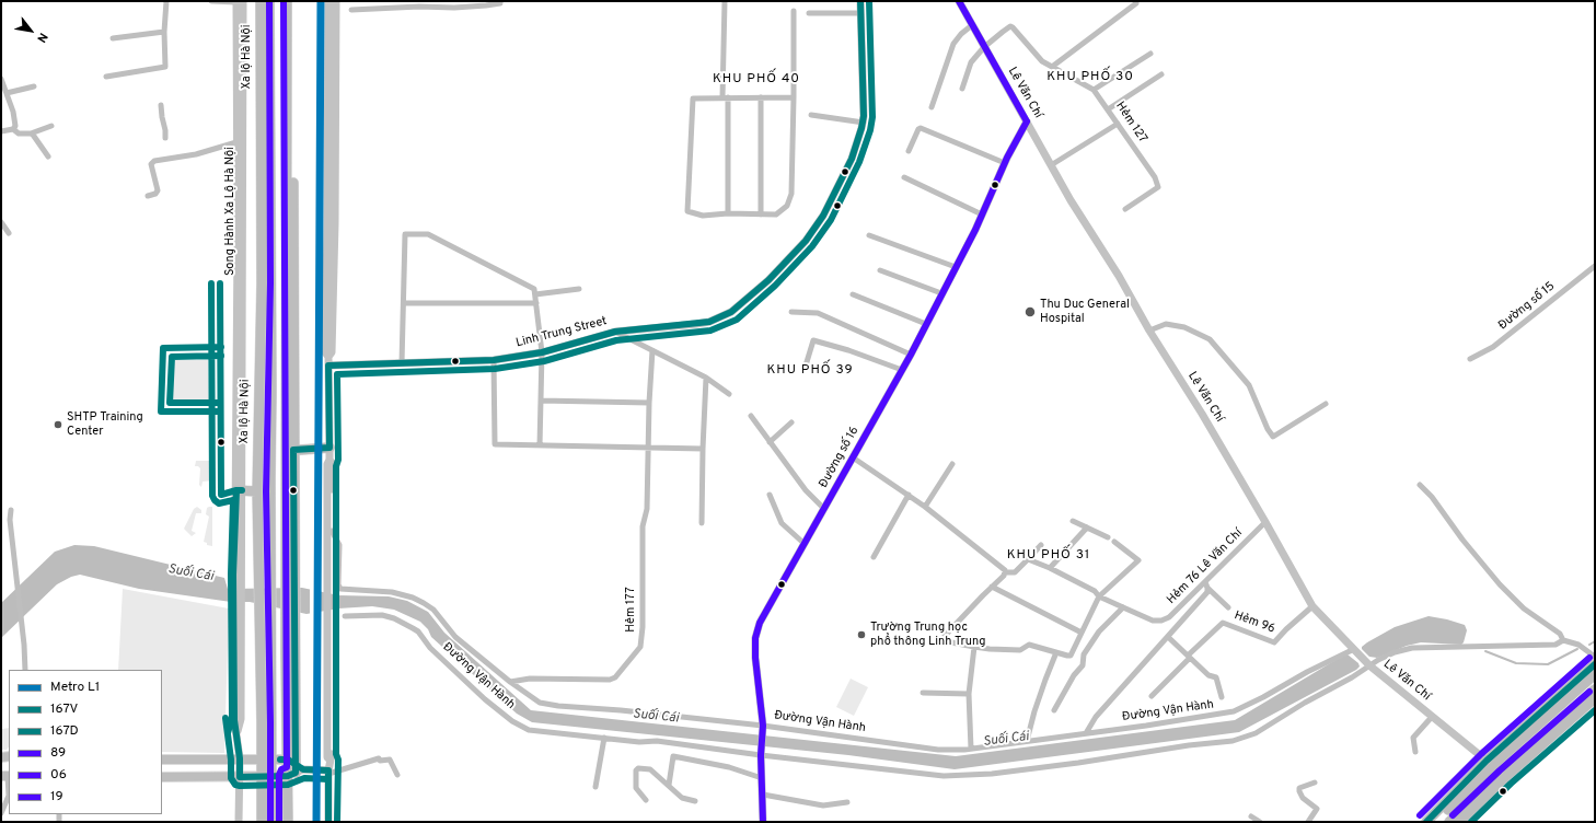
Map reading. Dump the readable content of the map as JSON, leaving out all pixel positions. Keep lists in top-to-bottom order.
{
  "streets": {
    "highway": ["Xa lộ Hà Nội"],
    "main road": [
      "Lê Văn Chí",
      "Song Hành Xa Lộ Hà Nội",
      "Linh Trung Street",
      "Đường số 16"
    ],
    "street": [
      "Hẻm 127",
      "Đường số 15",
      "Hẻm 76 Lê Văn Chí",
      "Hẻm 177",
      "Hẻm 96",
      "Đường Vận Hành"
    ]
  },
  "crossings": [
    ["Lê Văn Chí", "Hẻm 127"],
    ["Lê Văn Chí", "Đường số 16"],
    ["Lê Văn Chí", "Hẻm 76 Lê Văn Chí"],
    ["Lê Văn Chí", "Hẻm 96"],
    ["Lê Văn Chí", "Đường Vận Hành"],
    ["Đường số 16", "Đường Vận Hành"],
    ["Hẻm 177", "Đường Vận Hành"]
  ],
  "districts": [
    "KHU PHỐ 30",
    "KHU PHỐ 40",
    "KHU PHỐ 39",
    "KHU PHỐ 31"
  ],
  "water": ["Suối Cái"],
  "places": ["Thu Duc General Hospital", "SHTP Training Center", "Trường Trung học phổ thông Linh Trung"],
  "lines": [
    "metro line L1",
    "transit line 167V",
    "transit line 167D",
    "transit line 89",
    "transit line 06",
    "transit line 19"
  ],
  "legend": [
    "Metro L1",
    "167V",
    "167D",
    "89",
    "06",
    "19"
  ],
  "north": "bottom right"
}
